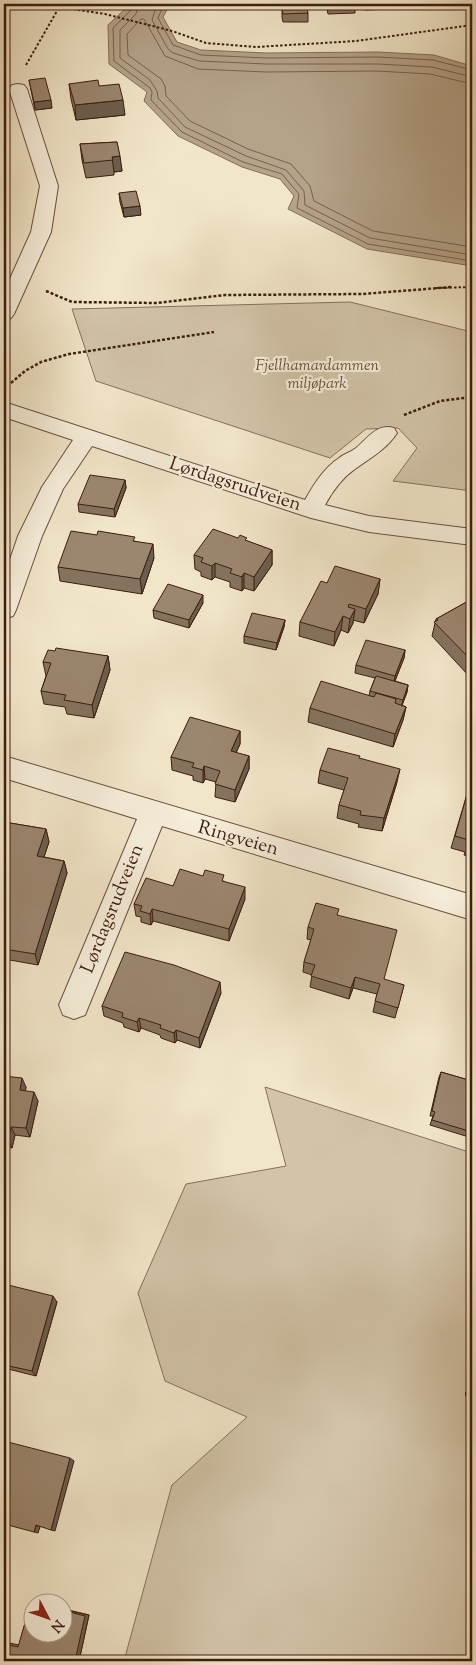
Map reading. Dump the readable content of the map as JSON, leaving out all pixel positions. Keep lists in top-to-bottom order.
{
  "streets": {
    "street": ["Lørdagsrudveien", "Ringveien"]
  },
  "crossings": [
    ["Lørdagsrudveien", "Ringveien"]
  ],
  "parks": ["Fjellhamardammen miljøpark"],
  "north": "bottom right"
}
